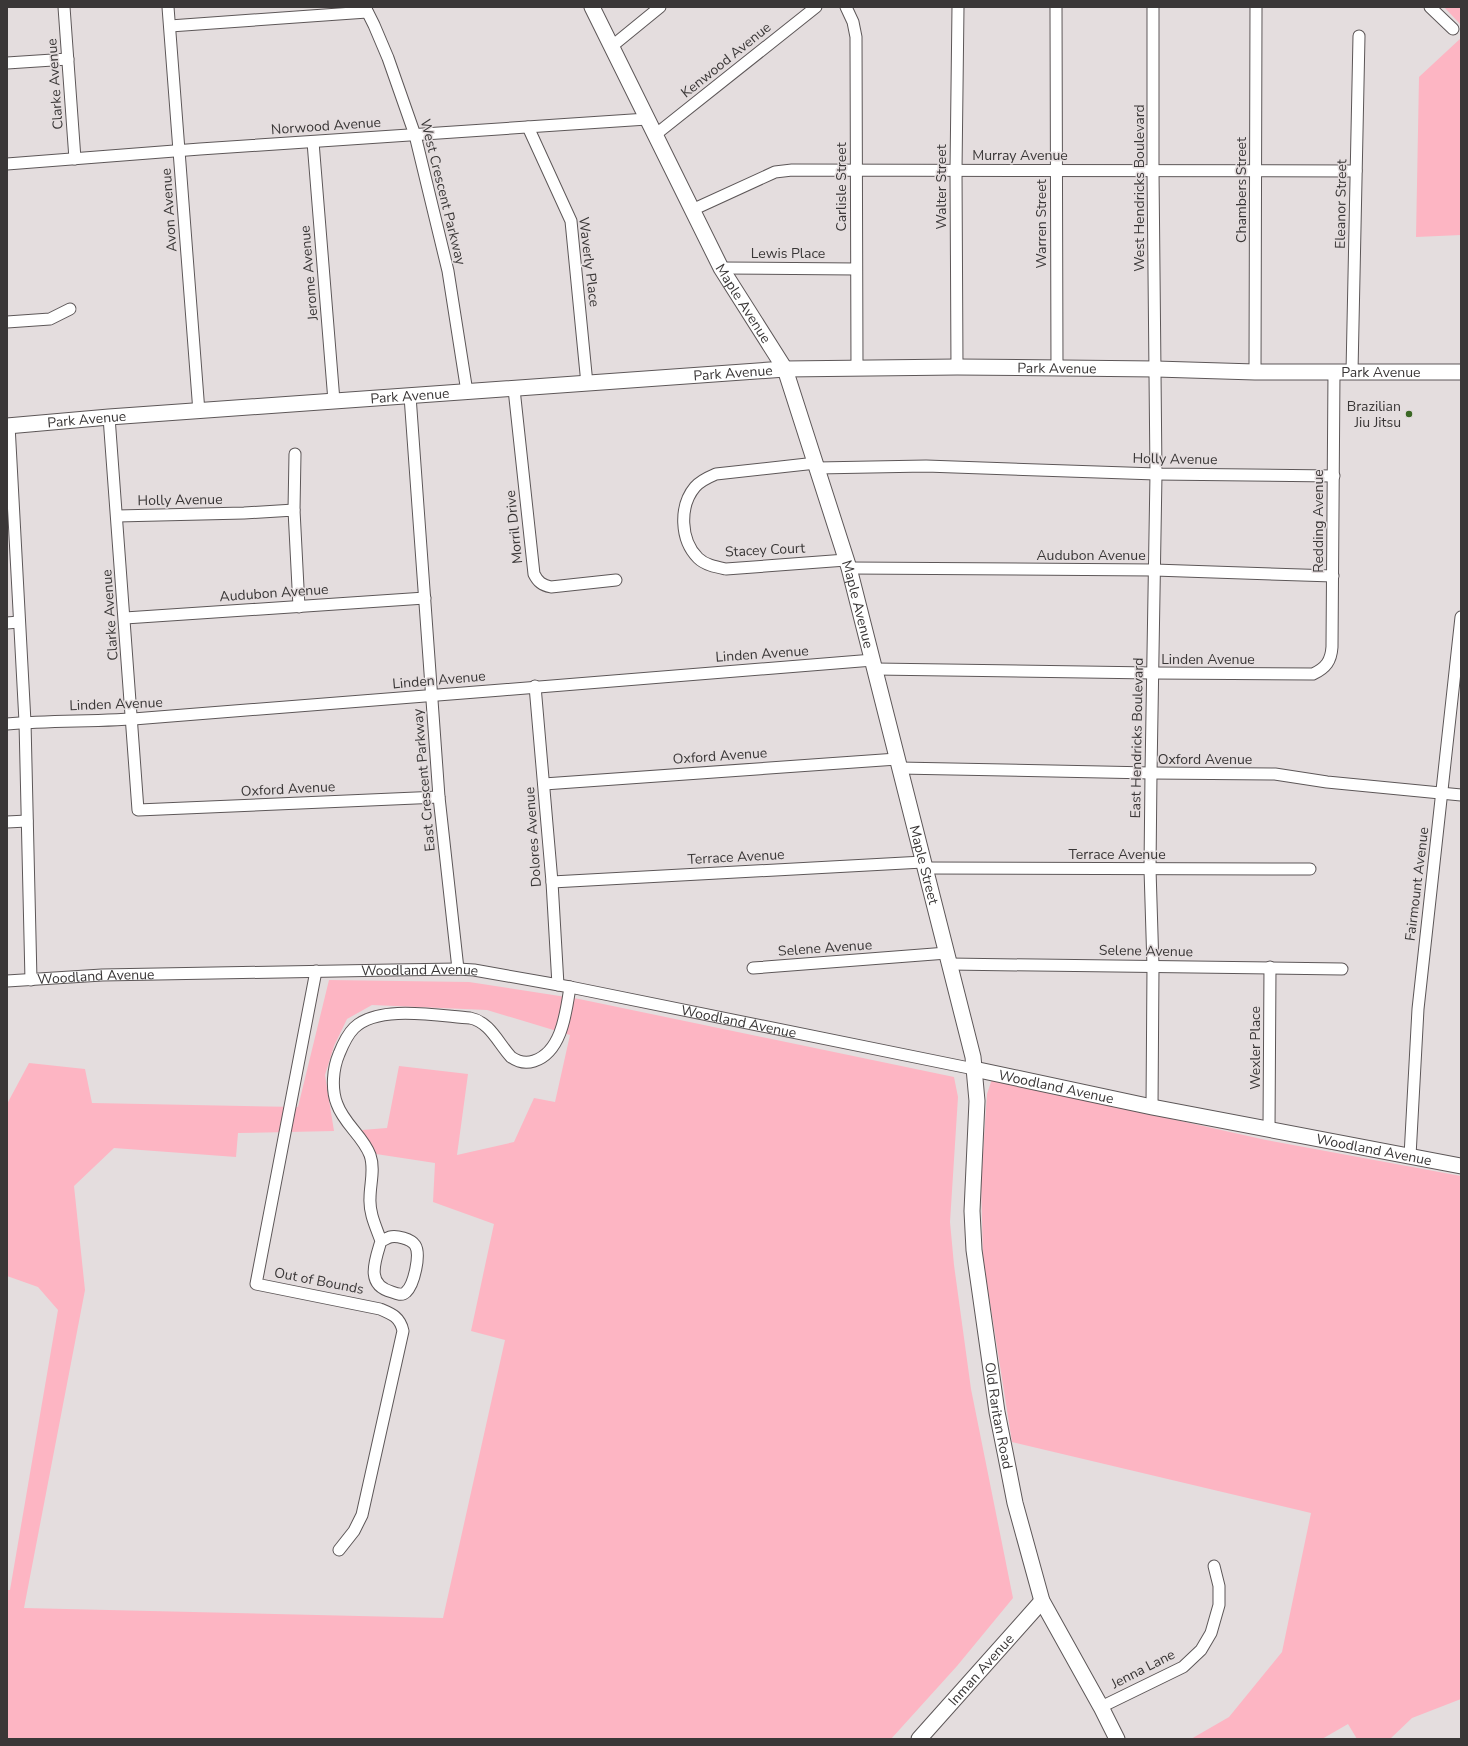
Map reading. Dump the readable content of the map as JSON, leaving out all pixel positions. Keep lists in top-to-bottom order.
{
  "streets": {
    "main road": [
      "Maple Avenue",
      "Park Avenue",
      "Maple Street",
      "Woodland Avenue",
      "Old Raritan Road",
      "Inman Avenue"
    ],
    "street": [
      "Kenwood Avenue",
      "Clarke Avenue",
      "Norwood Avenue",
      "Murray Avenue",
      "Carlisle Street",
      "Walter Street",
      "West Hendricks Boulevard",
      "Chambers Street",
      "West Crescent Parkway",
      "Eleanor Street",
      "Avon Avenue",
      "Warren Street",
      "Lewis Place",
      "Waverly Place",
      "Jerome Avenue",
      "Holly Avenue",
      "Redding Avenue",
      "Morril Drive",
      "Stacey Court",
      "Audubon Avenue",
      "Linden Avenue",
      "East Hendricks Boulevard",
      "Oxford Avenue",
      "East Crescent Parkway",
      "Dolores Avenue",
      "Terrace Avenue",
      "Fairmount Avenue",
      "Selene Avenue",
      "Wexler Place",
      "Out of Bounds",
      "Jenna Lane"
    ]
  },
  "crossings": [
    ["Kenwood Avenue", "Maple Avenue"],
    ["Clarke Avenue", "Norwood Avenue"],
    ["Clarke Avenue", "Park Avenue"],
    ["Clarke Avenue", "Holly Avenue"],
    ["Clarke Avenue", "Audubon Avenue"],
    ["Clarke Avenue", "Linden Avenue"],
    ["Clarke Avenue", "Oxford Avenue"],
    ["Norwood Avenue", "West Crescent Parkway"],
    ["Norwood Avenue", "Avon Avenue"],
    ["Norwood Avenue", "Waverly Place"],
    ["Norwood Avenue", "Jerome Avenue"],
    ["Norwood Avenue", "Maple Avenue"],
    ["Murray Avenue", "Carlisle Street"],
    ["Murray Avenue", "Walter Street"],
    ["Murray Avenue", "West Hendricks Boulevard"],
    ["Murray Avenue", "Chambers Street"],
    ["Murray Avenue", "Eleanor Street"],
    ["Murray Avenue", "Warren Street"],
    ["Murray Avenue", "Maple Avenue"],
    ["Carlisle Street", "Lewis Place"],
    ["Carlisle Street", "Park Avenue"],
    ["Walter Street", "Park Avenue"],
    ["West Hendricks Boulevard", "Park Avenue"],
    ["West Hendricks Boulevard", "East Hendricks Boulevard"],
    ["Chambers Street", "Park Avenue"],
    ["West Crescent Parkway", "Park Avenue"],
    ["Eleanor Street", "Park Avenue"],
    ["Avon Avenue", "Park Avenue"],
    ["Warren Street", "Park Avenue"],
    ["Lewis Place", "Maple Avenue"],
    ["Waverly Place", "Park Avenue"],
    ["Jerome Avenue", "Park Avenue"],
    ["Maple Avenue", "Park Avenue"],
    ["Maple Avenue", "Holly Avenue"],
    ["Maple Avenue", "Stacey Court"],
    ["Maple Avenue", "Audubon Avenue"],
    ["Maple Avenue", "Linden Avenue"],
    ["Maple Avenue", "Maple Street"],
    ["Park Avenue", "Redding Avenue"],
    ["Park Avenue", "Morril Drive"],
    ["Park Avenue", "East Hendricks Boulevard"],
    ["Park Avenue", "East Crescent Parkway"],
    ["Holly Avenue", "Redding Avenue"],
    ["Holly Avenue", "Stacey Court"],
    ["Holly Avenue", "East Hendricks Boulevard"],
    ["Redding Avenue", "Audubon Avenue"],
    ["Redding Avenue", "Linden Avenue"],
    ["Stacey Court", "Audubon Avenue"],
    ["Audubon Avenue", "East Hendricks Boulevard"],
    ["Audubon Avenue", "East Crescent Parkway"],
    ["Linden Avenue", "East Hendricks Boulevard"],
    ["Linden Avenue", "East Crescent Parkway"],
    ["Linden Avenue", "Dolores Avenue"],
    ["Linden Avenue", "Maple Street"],
    ["East Hendricks Boulevard", "Oxford Avenue"],
    ["East Hendricks Boulevard", "Terrace Avenue"],
    ["East Hendricks Boulevard", "Selene Avenue"],
    ["East Hendricks Boulevard", "Woodland Avenue"],
    ["Oxford Avenue", "East Crescent Parkway"],
    ["Oxford Avenue", "Dolores Avenue"],
    ["Oxford Avenue", "Maple Street"],
    ["Oxford Avenue", "Fairmount Avenue"],
    ["East Crescent Parkway", "Woodland Avenue"],
    ["Dolores Avenue", "Terrace Avenue"],
    ["Dolores Avenue", "Woodland Avenue"],
    ["Terrace Avenue", "Maple Street"],
    ["Maple Street", "Selene Avenue"],
    ["Maple Street", "Woodland Avenue"],
    ["Maple Street", "Old Raritan Road"],
    ["Fairmount Avenue", "Woodland Avenue"],
    ["Selene Avenue", "Wexler Place"],
    ["Woodland Avenue", "Wexler Place"],
    ["Woodland Avenue", "Out of Bounds"],
    ["Woodland Avenue", "Old Raritan Road"],
    ["Old Raritan Road", "Jenna Lane"],
    ["Old Raritan Road", "Inman Avenue"]
  ],
  "places": ["Brazilian Jiu Jitsu"]
}
